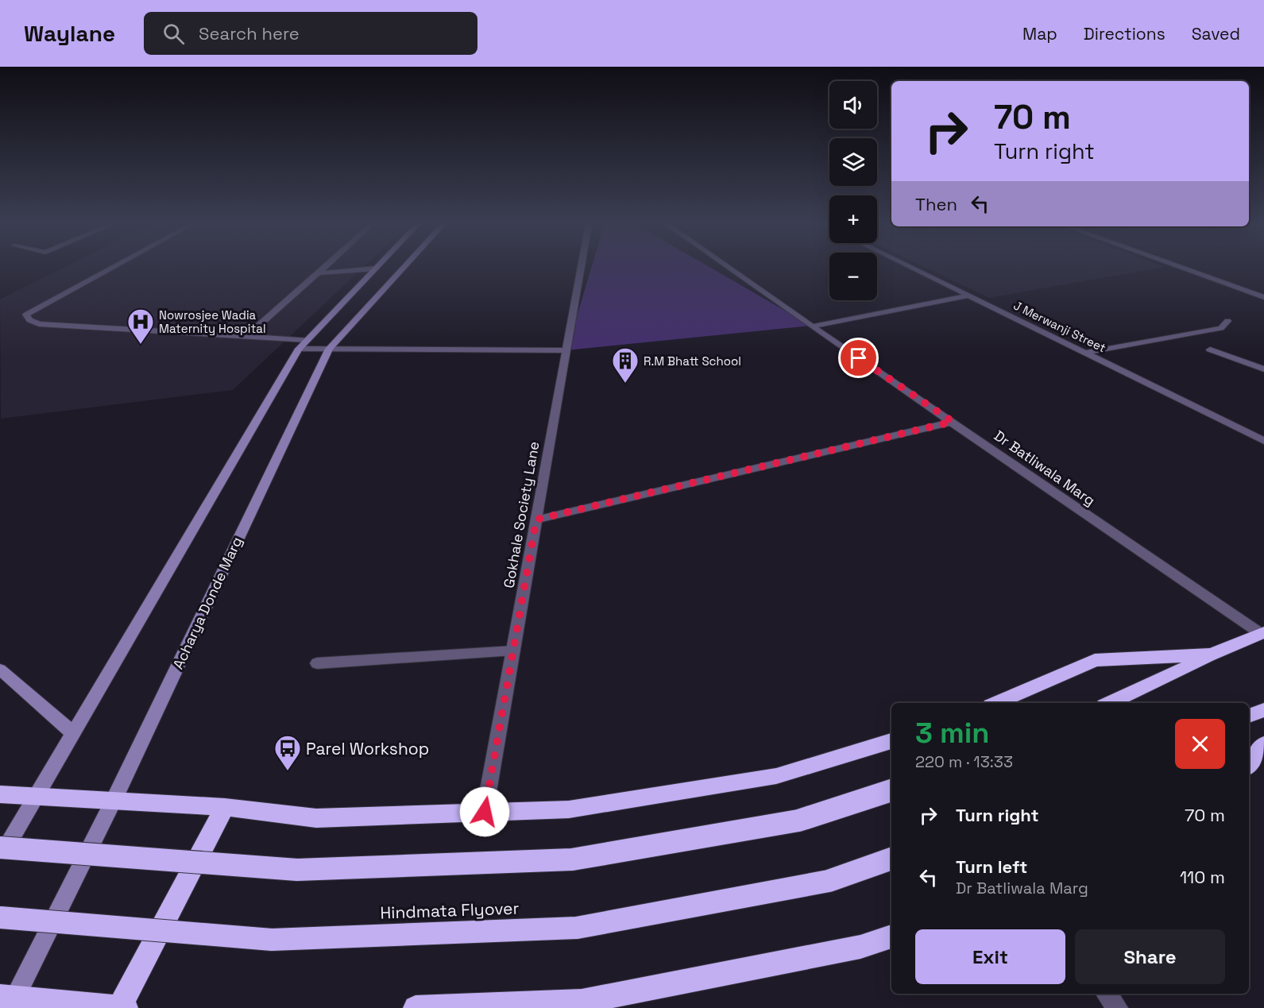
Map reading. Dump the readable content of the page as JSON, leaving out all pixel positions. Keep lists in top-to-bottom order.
{
  "streets": {
    "highway": ["Hindmata Flyover"],
    "main road": ["Acharya Donde Marg"],
    "street": ["J Merwanji Street", "Dr Batliwala Marg", "Gokhale Society Lane"]
  },
  "places": {
    "hospital": ["Nowrosjee Wadia Maternity Hospital"],
    "building": ["R.M Bhatt School"],
    "bus stop": ["Parel Workshop"]
  },
  "page": {
    "header": "Waylane",
    "search": "Search here",
    "nav": ["Map", "Directions", "Saved"],
    "map_buttons": ["+", "−"],
    "turn": ["70 m", "Turn right"],
    "then": "Then",
    "heading": ["3 min", "220 m · 13:33"],
    "list": [
      {
        "name": "Turn right",
        "value": "70 m"
      },
      {
        "name": "Turn left",
        "note": "Dr Batliwala Marg",
        "value": "110 m"
      }
    ],
    "buttons": ["Exit", "Share"]
  }
}
